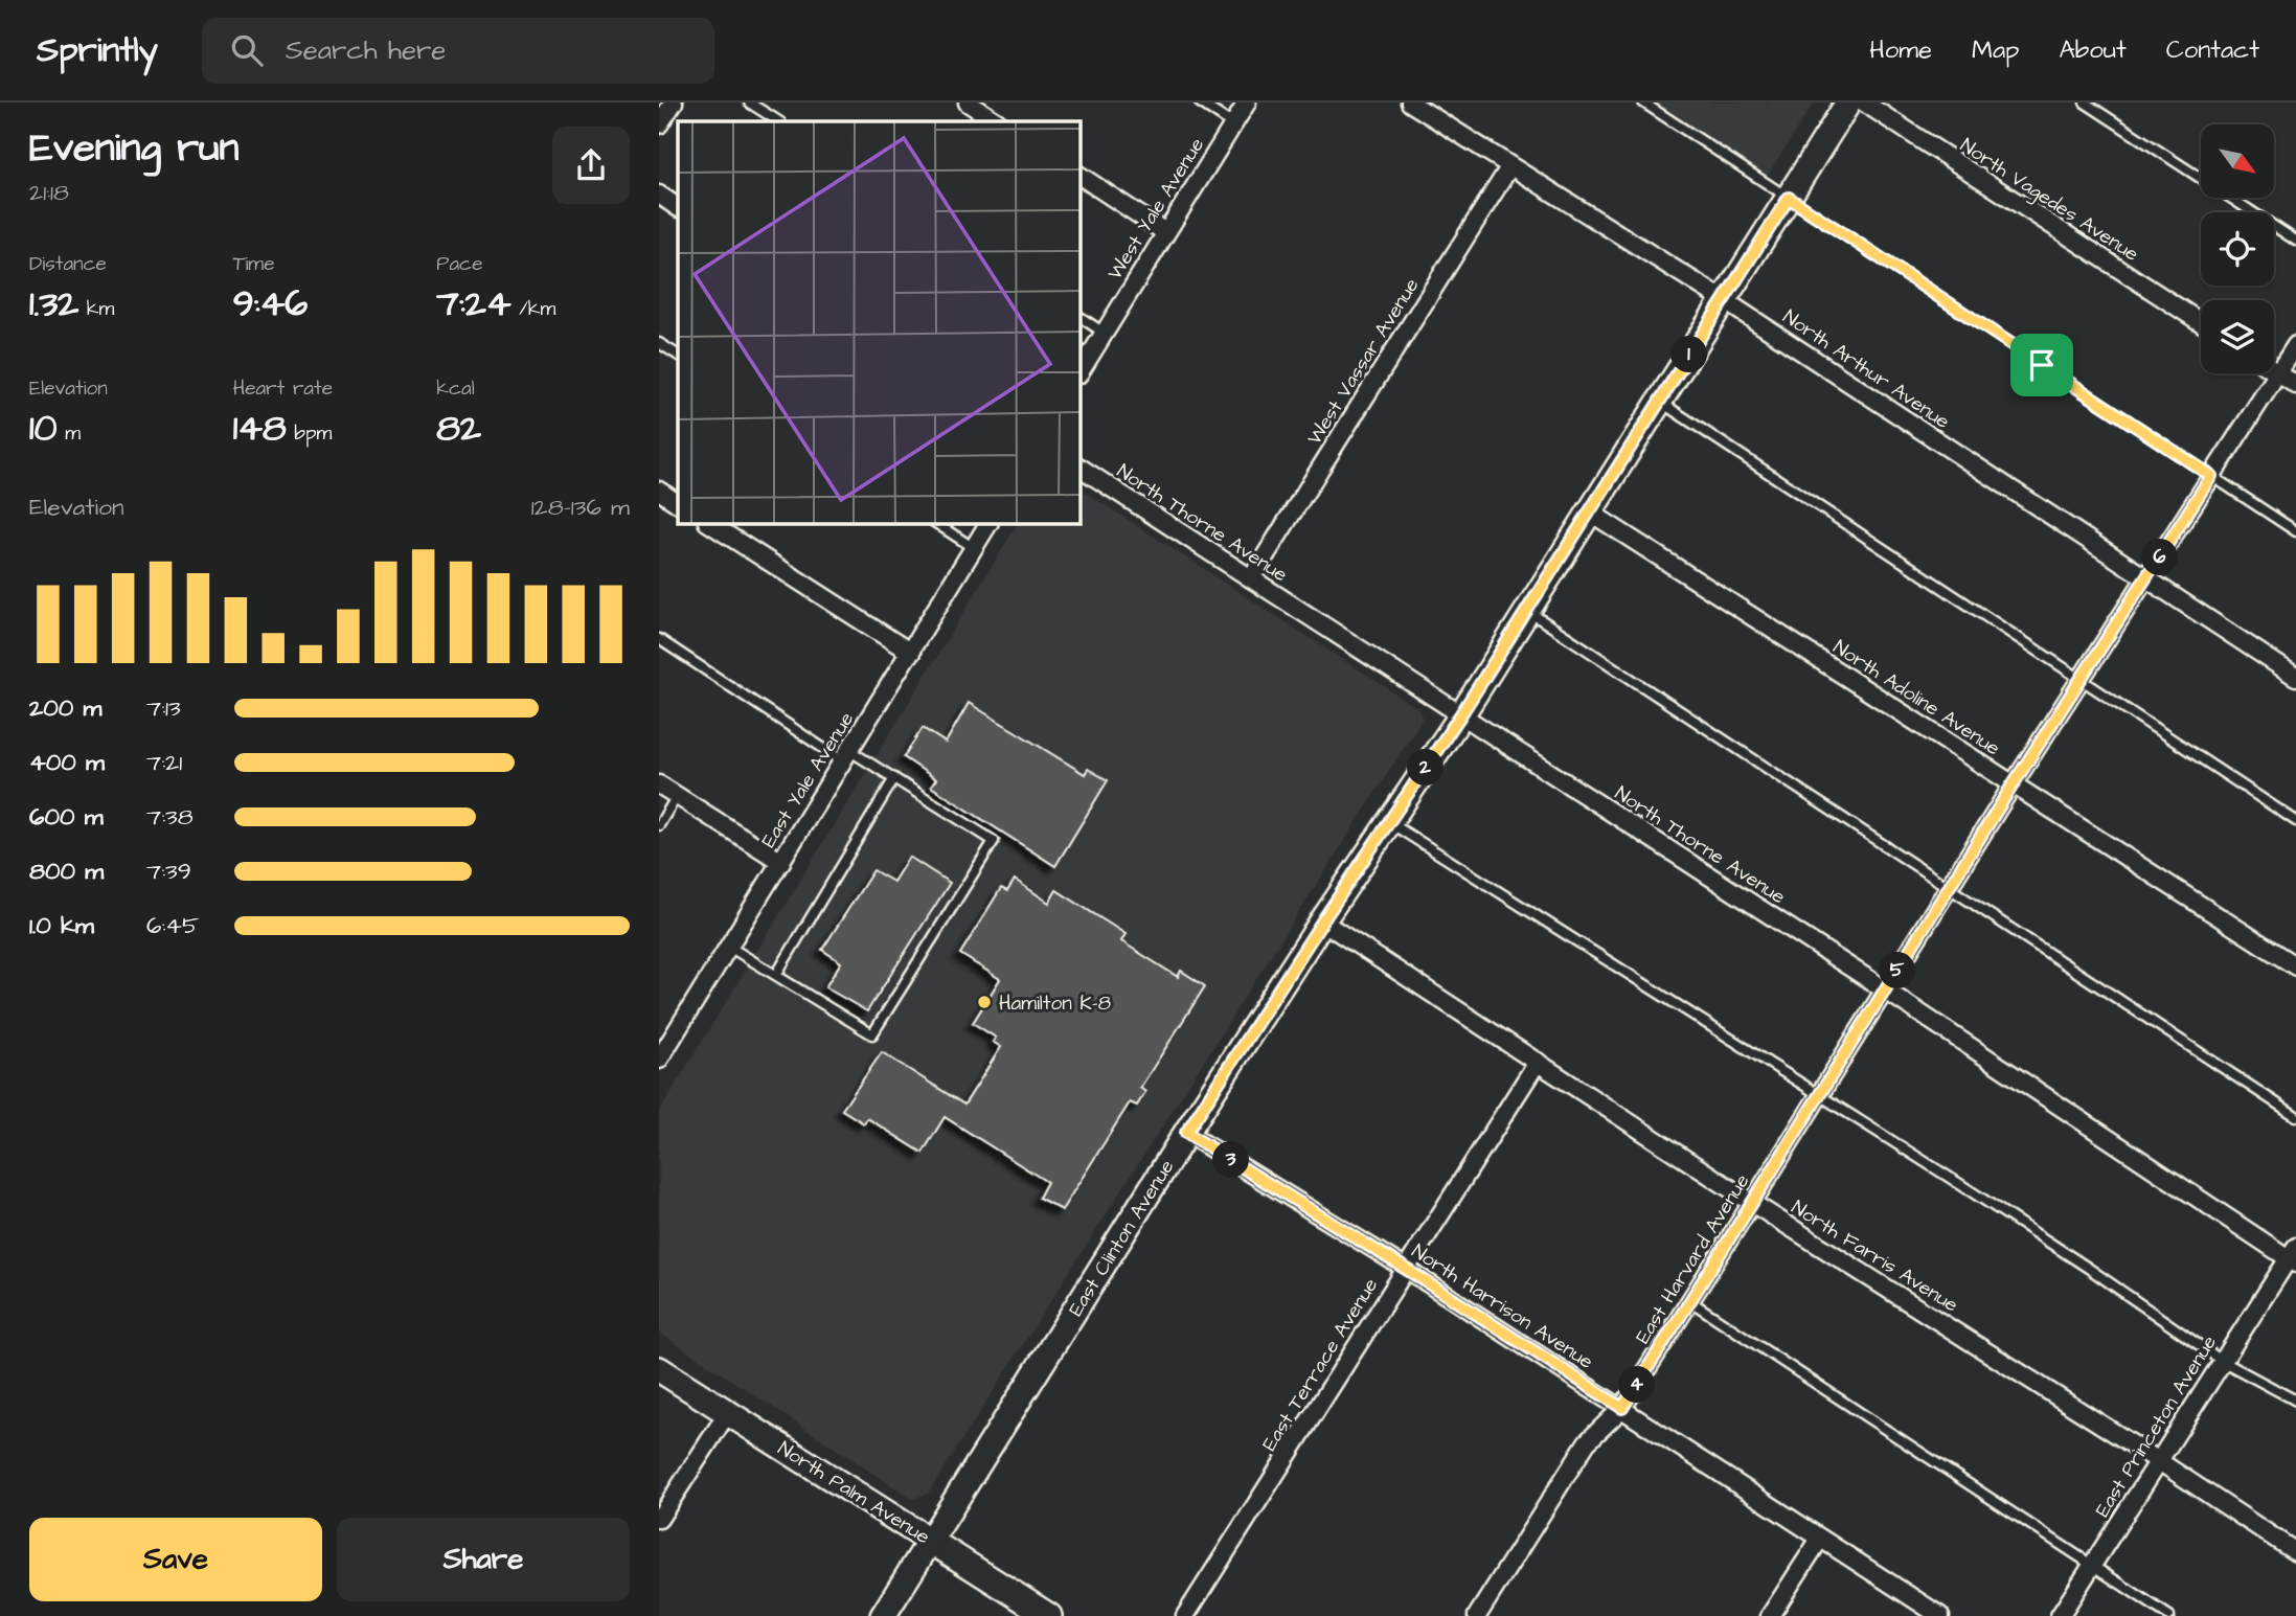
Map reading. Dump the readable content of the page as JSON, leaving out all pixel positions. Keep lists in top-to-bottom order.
{
  "streets": {
    "main road": ["East Clinton Avenue", "North Palm Avenue"],
    "street": [
      "North Vagedes Avenue",
      "West Yale Avenue",
      "West Vassar Avenue",
      "North Arthur Avenue",
      "North Thorne Avenue",
      "North Adoline Avenue",
      "East Yale Avenue",
      "North Farris Avenue",
      "East Harvard Avenue",
      "North Harrison Avenue",
      "East Terrace Avenue",
      "East Princeton Avenue"
    ]
  },
  "crossings": [
    ["West Vassar Avenue", "North Arthur Avenue"],
    ["West Vassar Avenue", "North Thorne Avenue"],
    ["North Arthur Avenue", "East Clinton Avenue"],
    ["North Arthur Avenue", "East Harvard Avenue"],
    ["North Thorne Avenue", "East Clinton Avenue"],
    ["North Thorne Avenue", "East Harvard Avenue"],
    ["North Thorne Avenue", "East Princeton Avenue"],
    ["North Adoline Avenue", "East Clinton Avenue"],
    ["North Adoline Avenue", "East Harvard Avenue"],
    ["East Clinton Avenue", "North Farris Avenue"],
    ["East Clinton Avenue", "North Harrison Avenue"],
    ["East Clinton Avenue", "North Palm Avenue"],
    ["North Farris Avenue", "East Harvard Avenue"],
    ["North Farris Avenue", "East Terrace Avenue"],
    ["North Farris Avenue", "East Princeton Avenue"],
    ["East Harvard Avenue", "North Harrison Avenue"],
    ["North Harrison Avenue", "East Terrace Avenue"]
  ],
  "places": ["Hamilton K-8"],
  "north": "bottom right",
  "page": {
    "header": "Sprintly",
    "search": "Search here",
    "nav": [
      "Home",
      "Map",
      "About",
      "Contact"
    ],
    "heading": ["Evening run", "21:18"],
    "stats": [
      ["Distance", "1.32 km"],
      ["Time", "9:46"],
      ["Pace", "7:24 /km"],
      ["Elevation", "10 m"],
      ["Heart rate", "148 bpm"],
      ["kcal", "82"]
    ],
    "pins": [
      "1",
      "6",
      "2",
      "5",
      "3",
      "4"
    ],
    "chart": ["Elevation", "128–136 m"],
    "list": [
      {
        "name": "200 m",
        "note": "7:13"
      },
      {
        "name": "400 m",
        "note": "7:21"
      },
      {
        "name": "600 m",
        "note": "7:38"
      },
      {
        "name": "800 m",
        "note": "7:39"
      },
      {
        "name": "1.0 km",
        "note": "6:45"
      }
    ],
    "buttons": ["Save", "Share"]
  }
}
